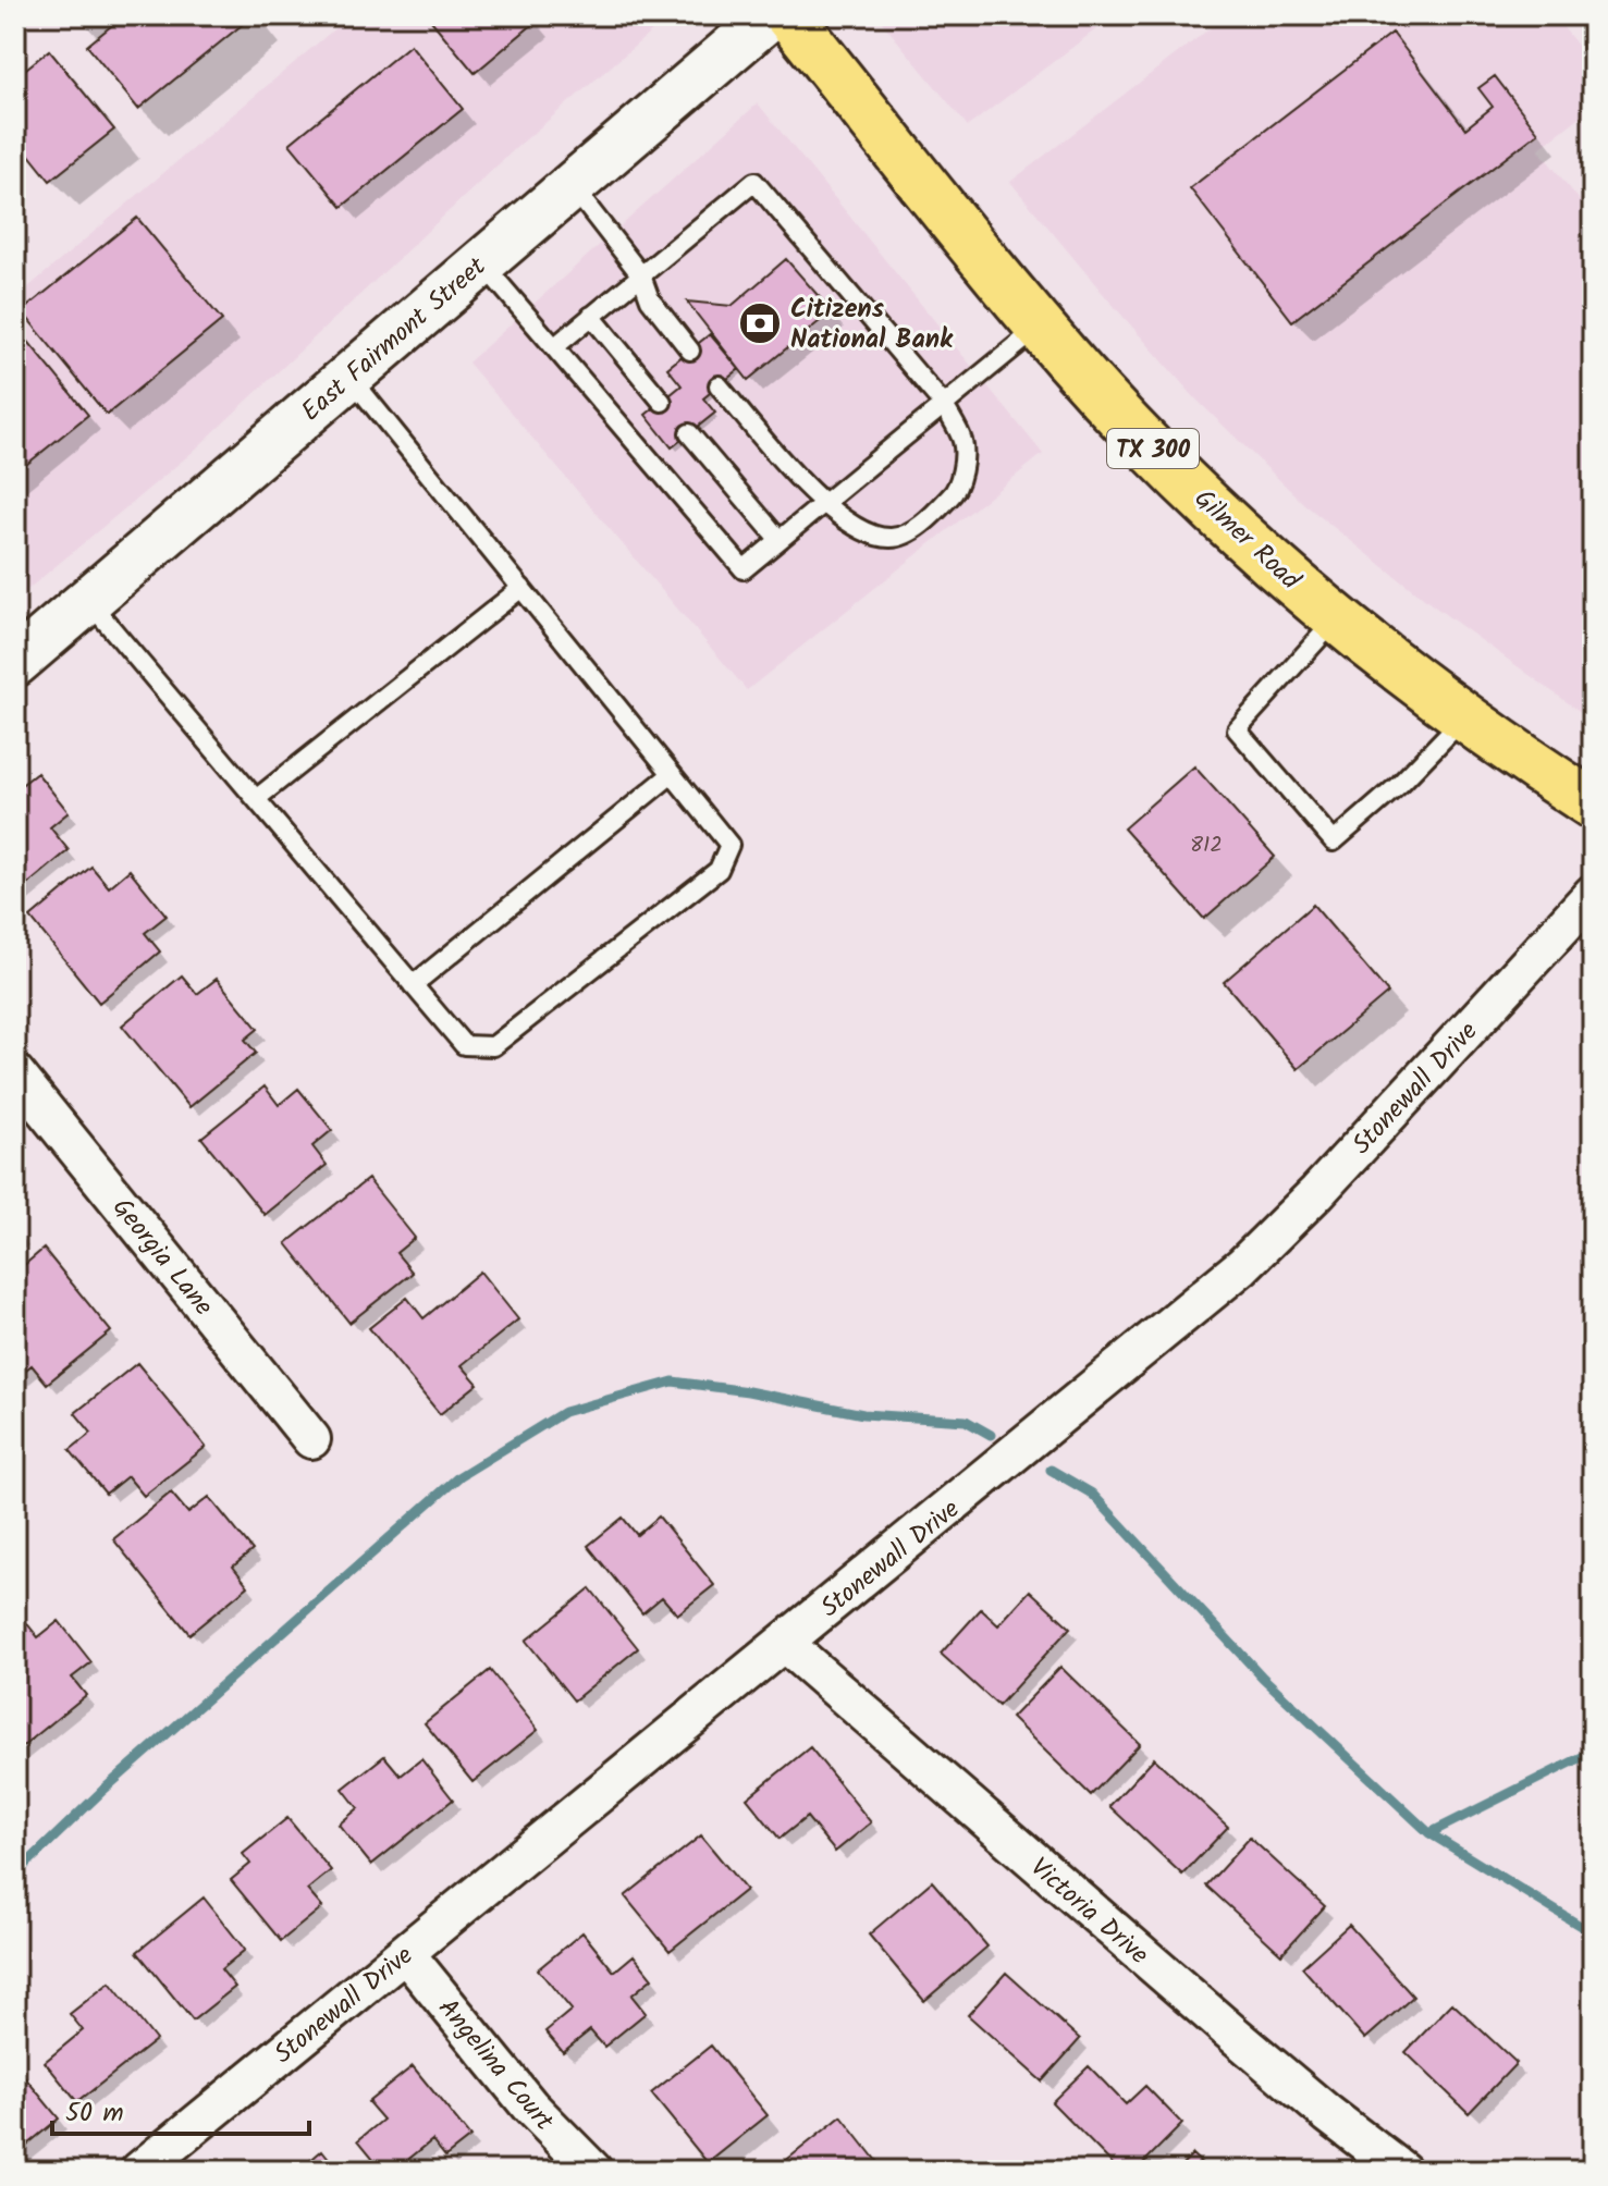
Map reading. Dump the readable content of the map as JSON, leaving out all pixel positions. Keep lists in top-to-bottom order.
{
  "streets": {
    "main road": ["TX 300", "Gilmer Road"],
    "street": [
      "East Fairmont Street",
      "Stonewall Drive",
      "Georgia Lane",
      "Victoria Drive",
      "Angelina Court"
    ]
  },
  "crossings": [
    ["Stonewall Drive", "Victoria Drive"],
    ["Stonewall Drive", "Angelina Court"]
  ],
  "places": {
    "bank": ["Citizens National Bank"]
  },
  "house_numbers": ["812"],
  "scale_bar": "50 m"
}
